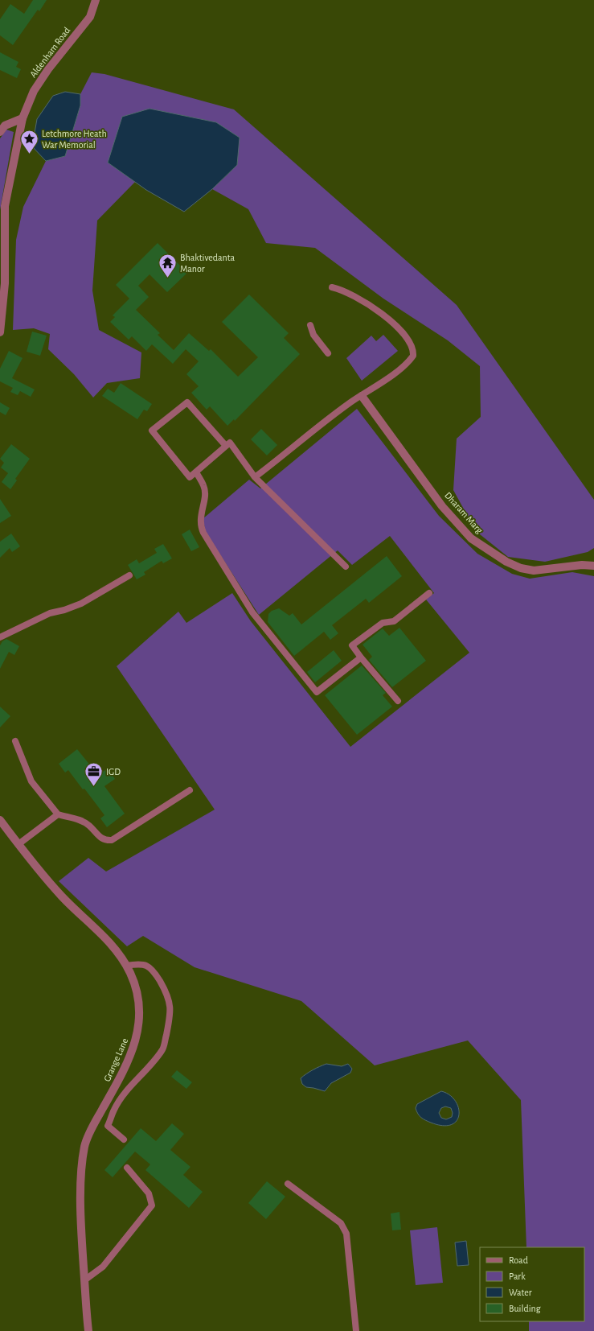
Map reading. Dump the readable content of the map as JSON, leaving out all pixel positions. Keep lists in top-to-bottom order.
{
  "streets": {
    "street": ["Aldenham Road", "Dharam Marg", "Grange Lane"]
  },
  "places": {
    "place": ["Letchmore Heath War Memorial"],
    "temple": ["Bhaktivedanta Manor"],
    "office": ["IGD"]
  },
  "legend": [
    "Road",
    "Park",
    "Water",
    "Building"
  ]
}
